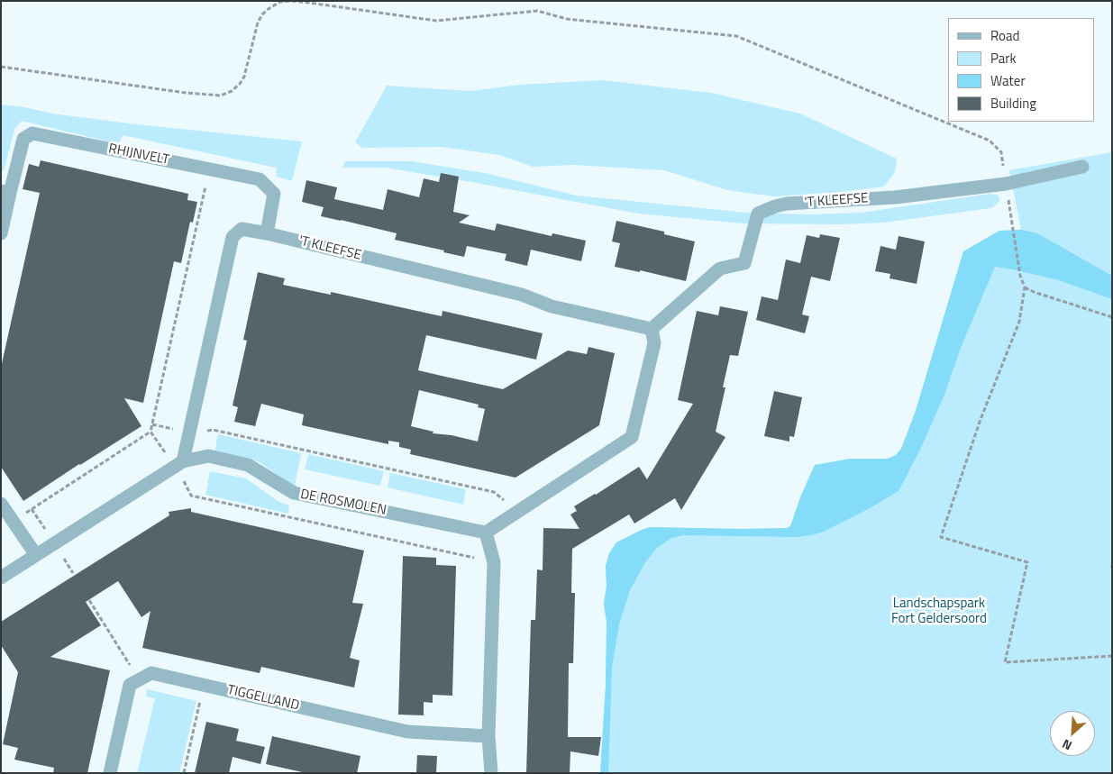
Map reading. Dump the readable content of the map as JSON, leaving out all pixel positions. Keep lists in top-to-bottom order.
{
  "streets": {
    "street": [
      "RHIJNVELT",
      "'T KLEEFSE",
      "DE ROSMOLEN",
      "TIGGELLAND"
    ]
  },
  "crossings": [
    ["RHIJNVELT", "'T KLEEFSE"],
    ["'T KLEEFSE", "DE ROSMOLEN"]
  ],
  "parks": ["Landschapspark Fort Geldersoord"],
  "legend": [
    "Road",
    "Park",
    "Water",
    "Building"
  ],
  "north": "bottom left"
}
